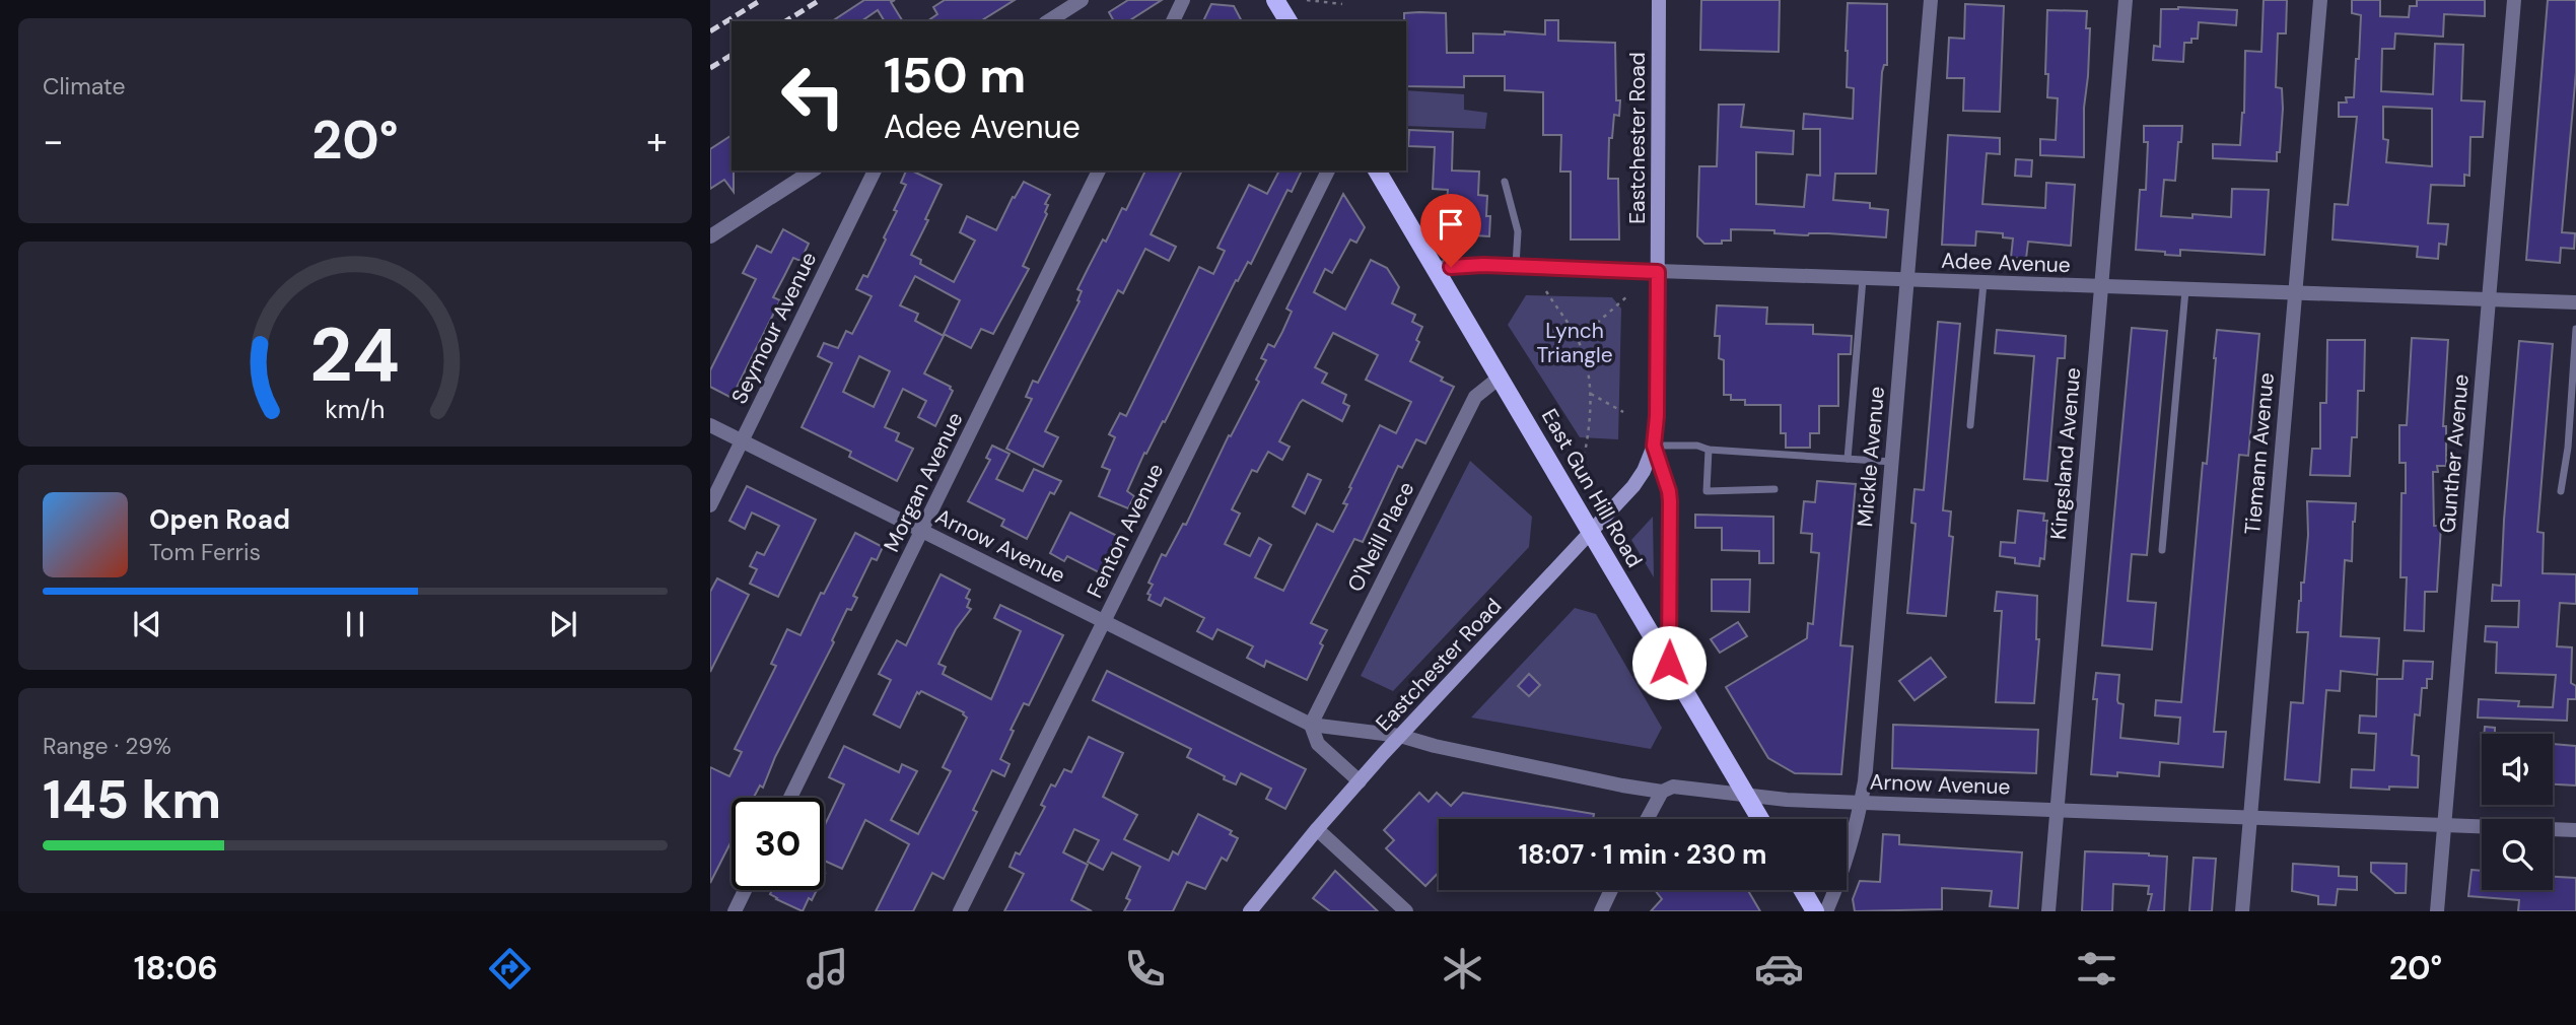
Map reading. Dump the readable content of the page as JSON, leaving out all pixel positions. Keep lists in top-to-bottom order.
{
  "streets": {
    "main road": ["Eastchester Road", "East Gun Hill Road"],
    "street": [
      "Adee Avenue",
      "Seymour Avenue",
      "Kingsland Avenue",
      "Tiemann Avenue",
      "Gunther Avenue",
      "Mickle Avenue",
      "Morgan Avenue",
      "Fenton Avenue",
      "O'Neill Place",
      "Arnow Avenue"
    ]
  },
  "crossings": [
    ["Eastchester Road", "Adee Avenue"],
    ["Eastchester Road", "East Gun Hill Road"],
    ["Eastchester Road", "Arnow Avenue"],
    ["Adee Avenue", "Kingsland Avenue"],
    ["Adee Avenue", "Tiemann Avenue"],
    ["Adee Avenue", "Gunther Avenue"],
    ["Adee Avenue", "Mickle Avenue"],
    ["Adee Avenue", "East Gun Hill Road"],
    ["Seymour Avenue", "Arnow Avenue"],
    ["Kingsland Avenue", "Arnow Avenue"],
    ["Tiemann Avenue", "Arnow Avenue"],
    ["Gunther Avenue", "Arnow Avenue"],
    ["Mickle Avenue", "Arnow Avenue"],
    ["Morgan Avenue", "Arnow Avenue"],
    ["East Gun Hill Road", "O'Neill Place"],
    ["East Gun Hill Road", "Arnow Avenue"],
    ["Fenton Avenue", "Arnow Avenue"],
    ["O'Neill Place", "Arnow Avenue"]
  ],
  "parks": ["Lynch Triangle"],
  "page": {
    "tile": [
      "Climate",
      ["Range · 29%", "145 km"]
    ],
    "turn": ["150 m", "Adee Avenue"],
    "heat": ["−", "20°", "+"],
    "song": ["Open Road", "Tom Ferris"],
    "limit": "30",
    "trip": "18:07 · 1 min · 230 m",
    "tabs": ["18:06", "20°"],
    "gauge": ["24", "km/h"]
  }
}
